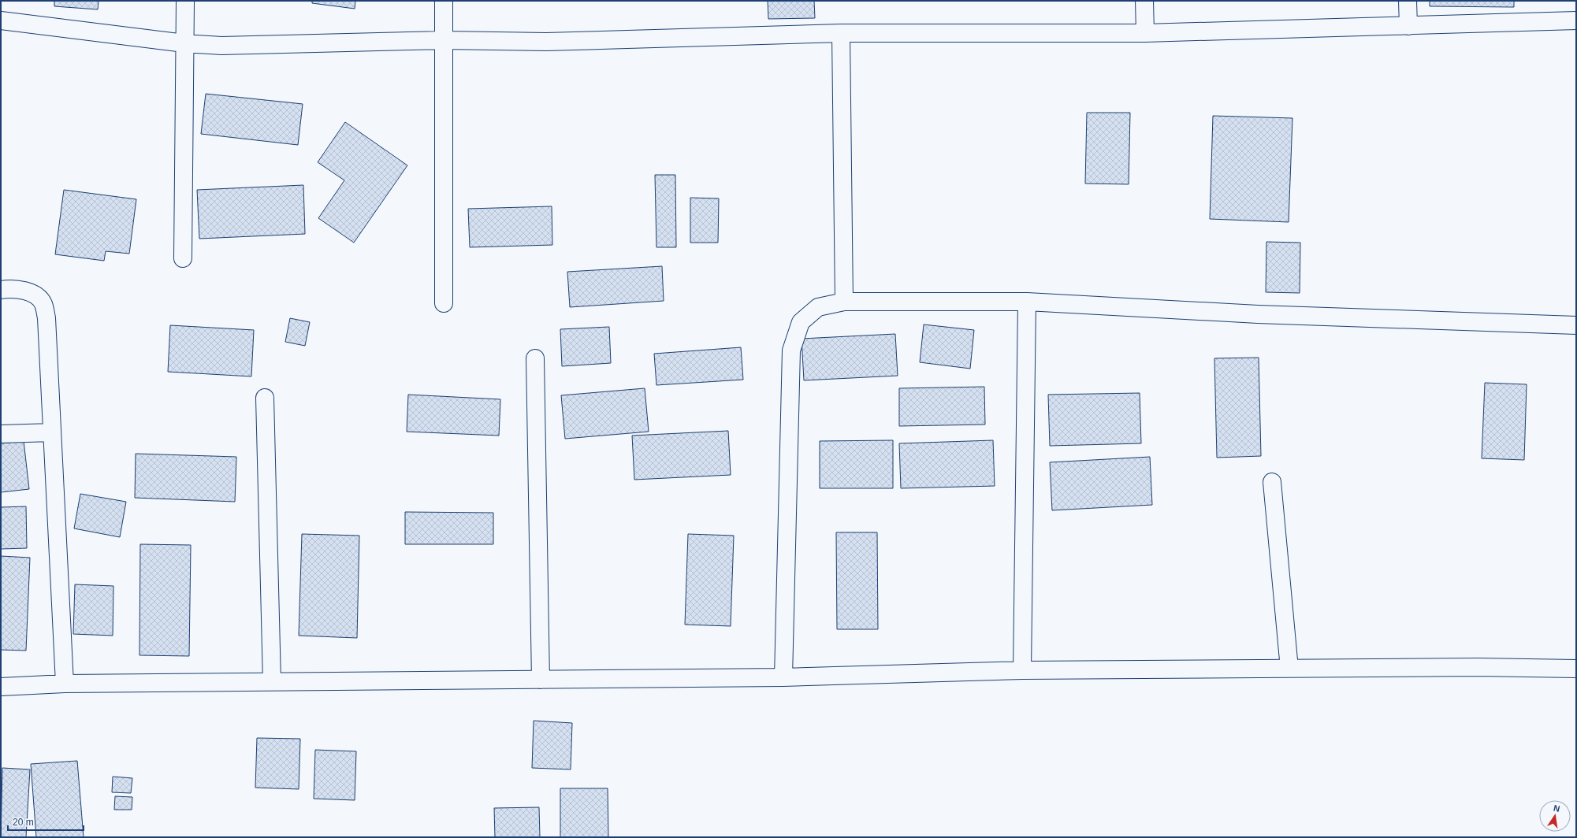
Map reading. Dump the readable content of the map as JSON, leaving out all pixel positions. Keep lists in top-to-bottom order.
{
  "scale_bar": "20 m",
  "north": "top"
}
